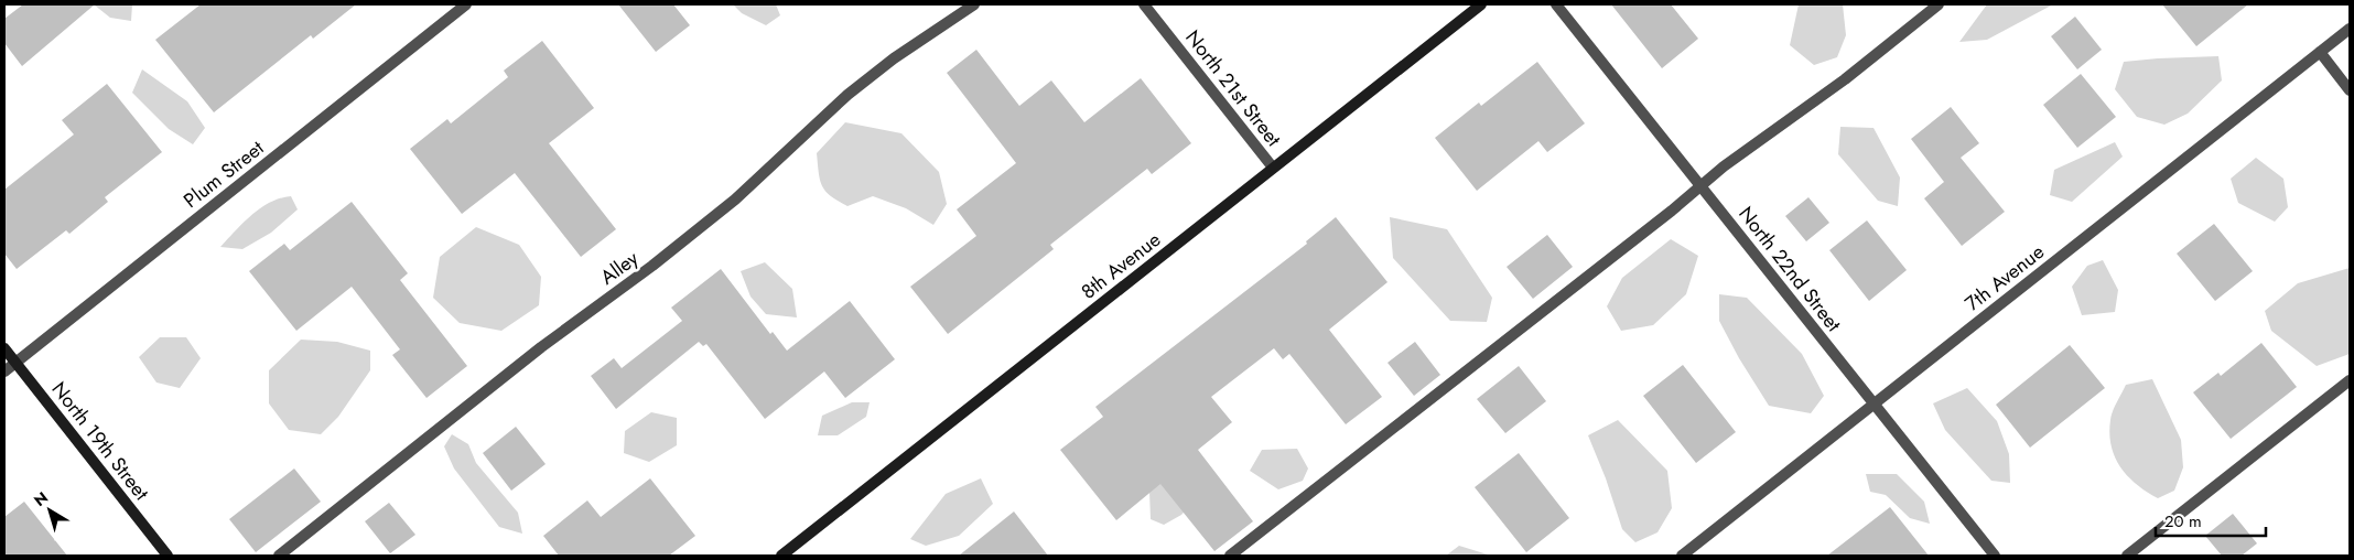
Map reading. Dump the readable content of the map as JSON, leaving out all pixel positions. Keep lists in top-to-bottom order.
{
  "streets": {
    "street": [
      "North 21st Street",
      "Plum Street",
      "8th Avenue",
      "Alley",
      "North 22nd Street",
      "7th Avenue",
      "North 19th Street"
    ]
  },
  "crossings": [
    ["North 21st Street", "8th Avenue"],
    ["Plum Street", "North 19th Street"],
    ["North 22nd Street", "7th Avenue"]
  ],
  "scale_bar": "20 m",
  "north": "top left"
}
